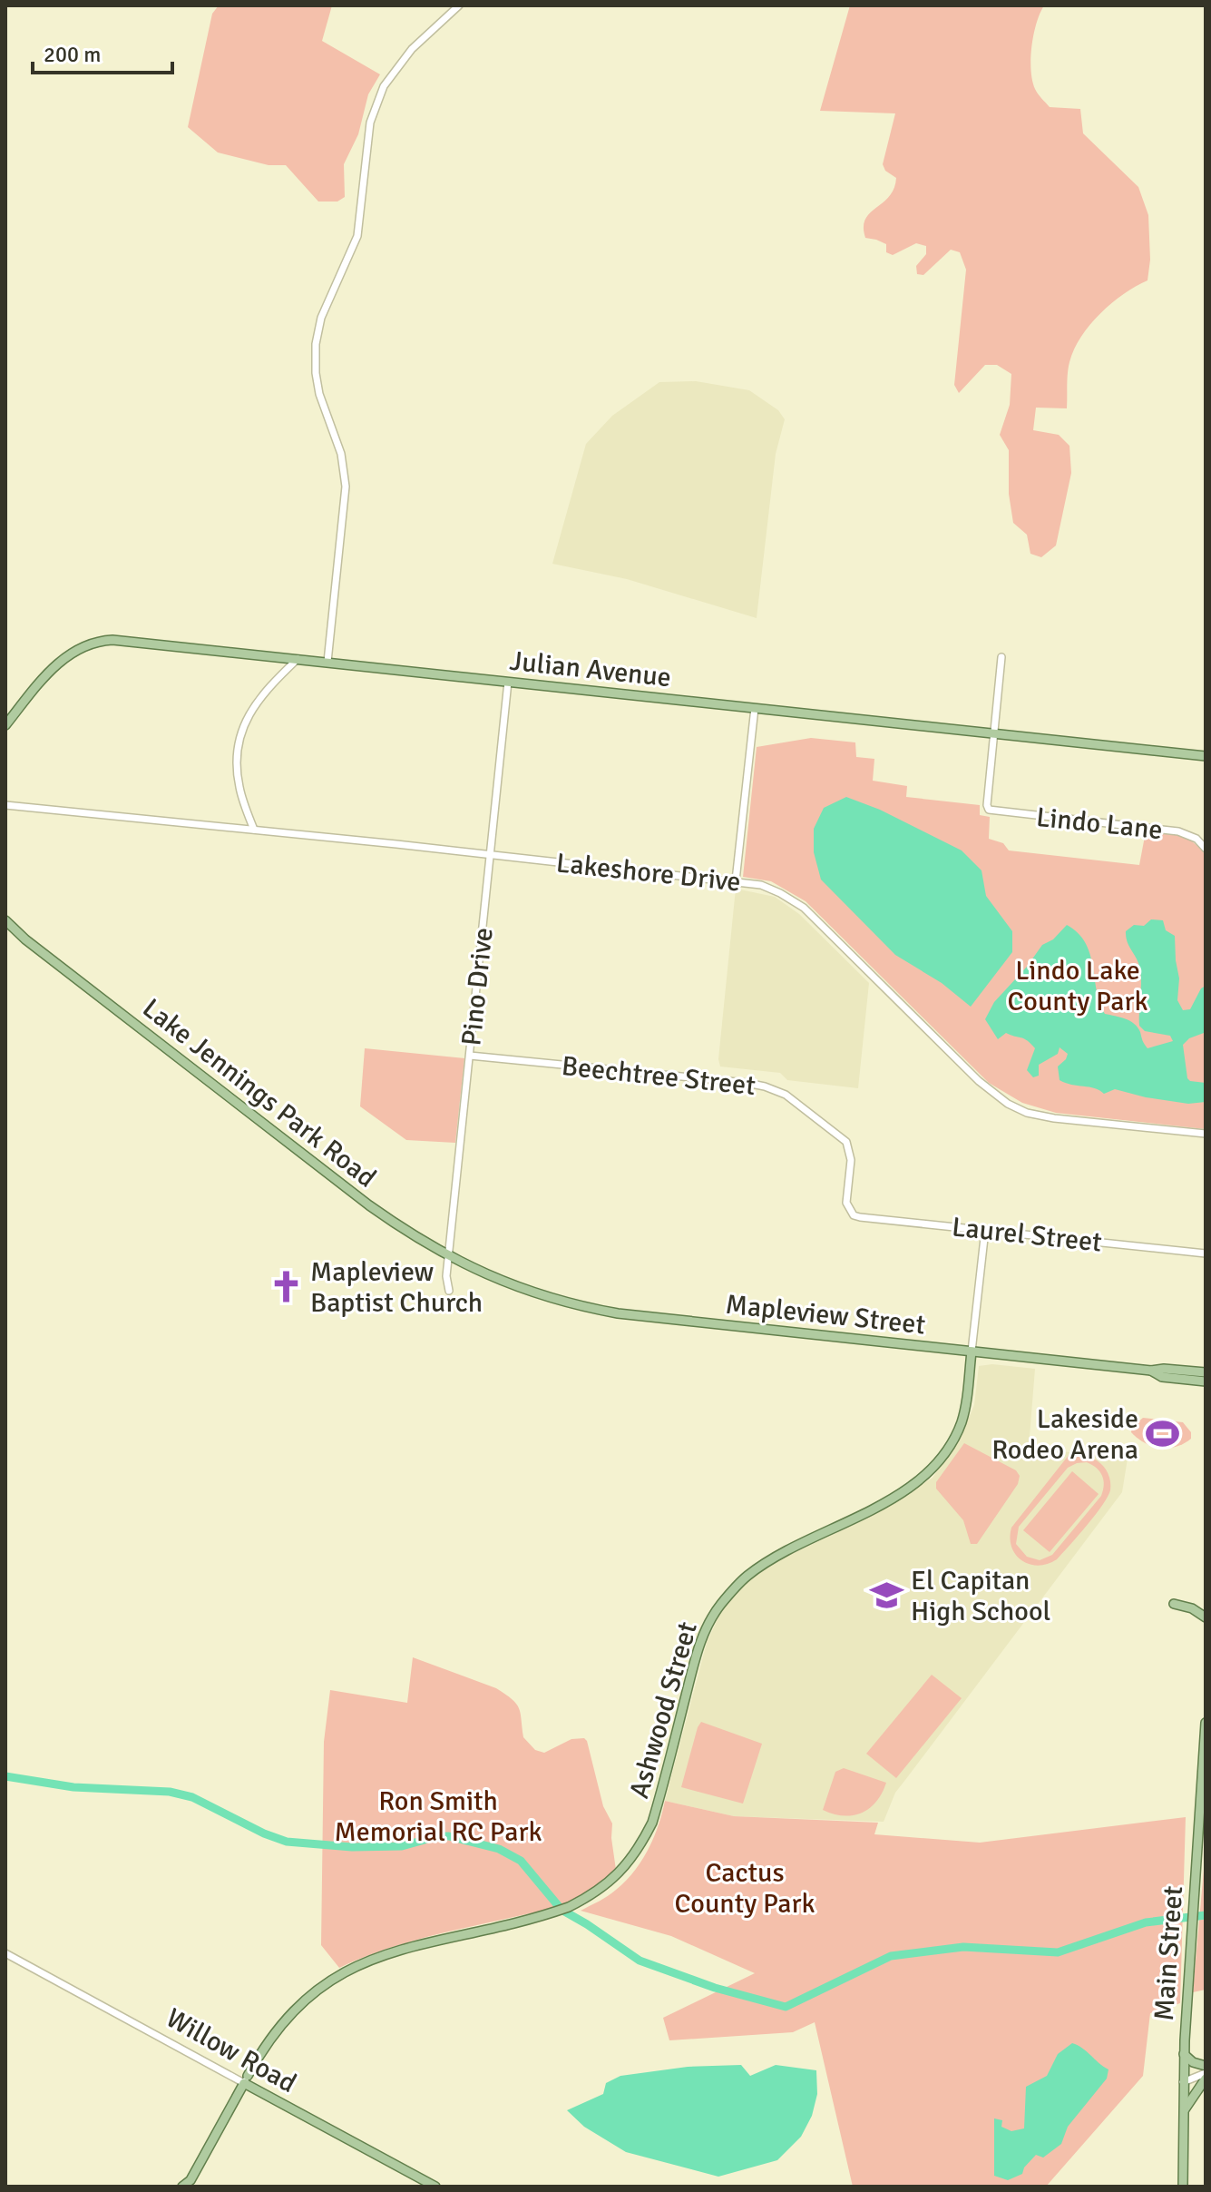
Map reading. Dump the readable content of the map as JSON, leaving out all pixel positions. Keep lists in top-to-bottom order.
{
  "streets": {
    "main road": [
      "Julian Avenue",
      "Lake Jennings Park Road",
      "Mapleview Street",
      "Ashwood Street",
      "Main Street",
      "Willow Road"
    ],
    "street": [
      "Lindo Lane",
      "Lakeshore Drive",
      "Pino Drive",
      "Beechtree Street",
      "Laurel Street"
    ]
  },
  "crossings": [
    ["Julian Avenue", "Lindo Lane"],
    ["Julian Avenue", "Pino Drive"],
    ["Lakeshore Drive", "Pino Drive"],
    ["Pino Drive", "Beechtree Street"],
    ["Pino Drive", "Lake Jennings Park Road"],
    ["Beechtree Street", "Laurel Street"],
    ["Lake Jennings Park Road", "Mapleview Street"],
    ["Laurel Street", "Ashwood Street"],
    ["Mapleview Street", "Ashwood Street"],
    ["Ashwood Street", "Willow Road"]
  ],
  "parks": ["Lindo Lake County Park", "Ron Smith Memorial RC Park", "Cactus County Park"],
  "places": {
    "church": ["Mapleview Baptist Church"],
    "sports": ["Lakeside Rodeo Arena"],
    "school or university": ["El Capitan High School"]
  },
  "scale_bar": "200 m"
}
